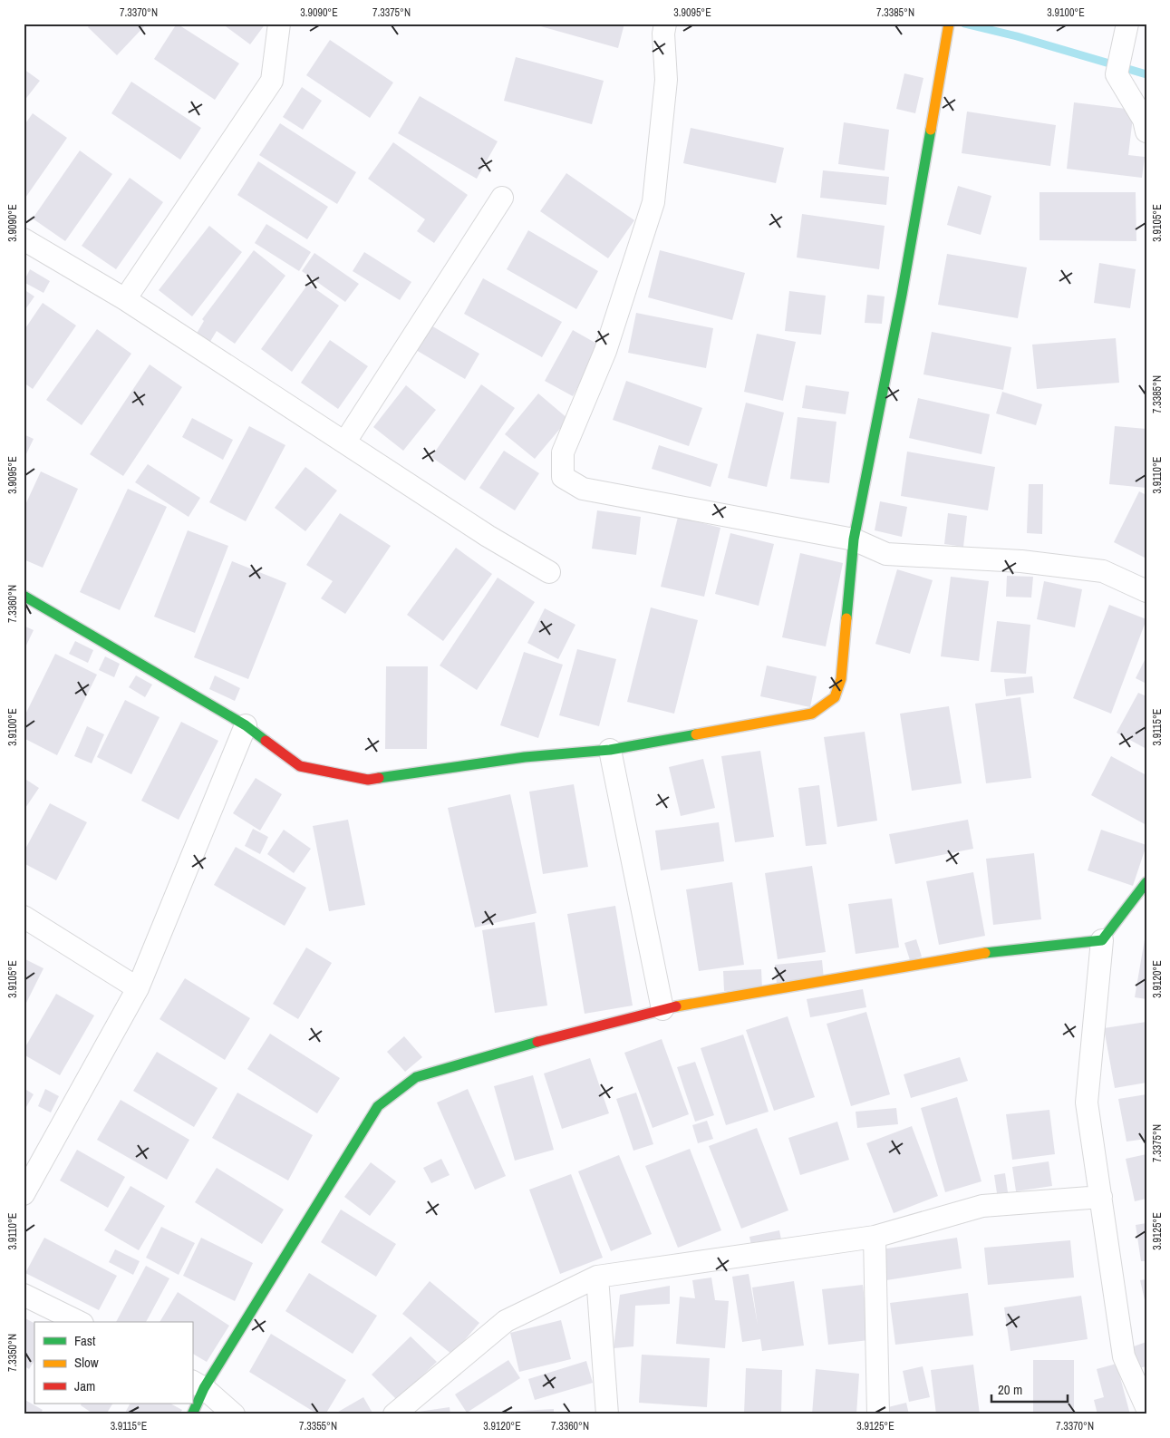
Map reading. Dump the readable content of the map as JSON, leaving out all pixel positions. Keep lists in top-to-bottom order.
{
  "legend": ["Fast", "Slow", "Jam"],
  "scale_bar": "20 m",
  "coordinates": [
    "7.3370°N",
    "3.9090°E",
    "7.3375°N",
    "3.9095°E",
    "7.3385°N",
    "3.9100°E",
    "3.9105°E",
    "3.9110°E",
    "7.3360°N",
    "3.9115°E",
    "3.9120°E",
    "3.9125°E",
    "7.3350°N",
    "7.3355°N"
  ]
}
